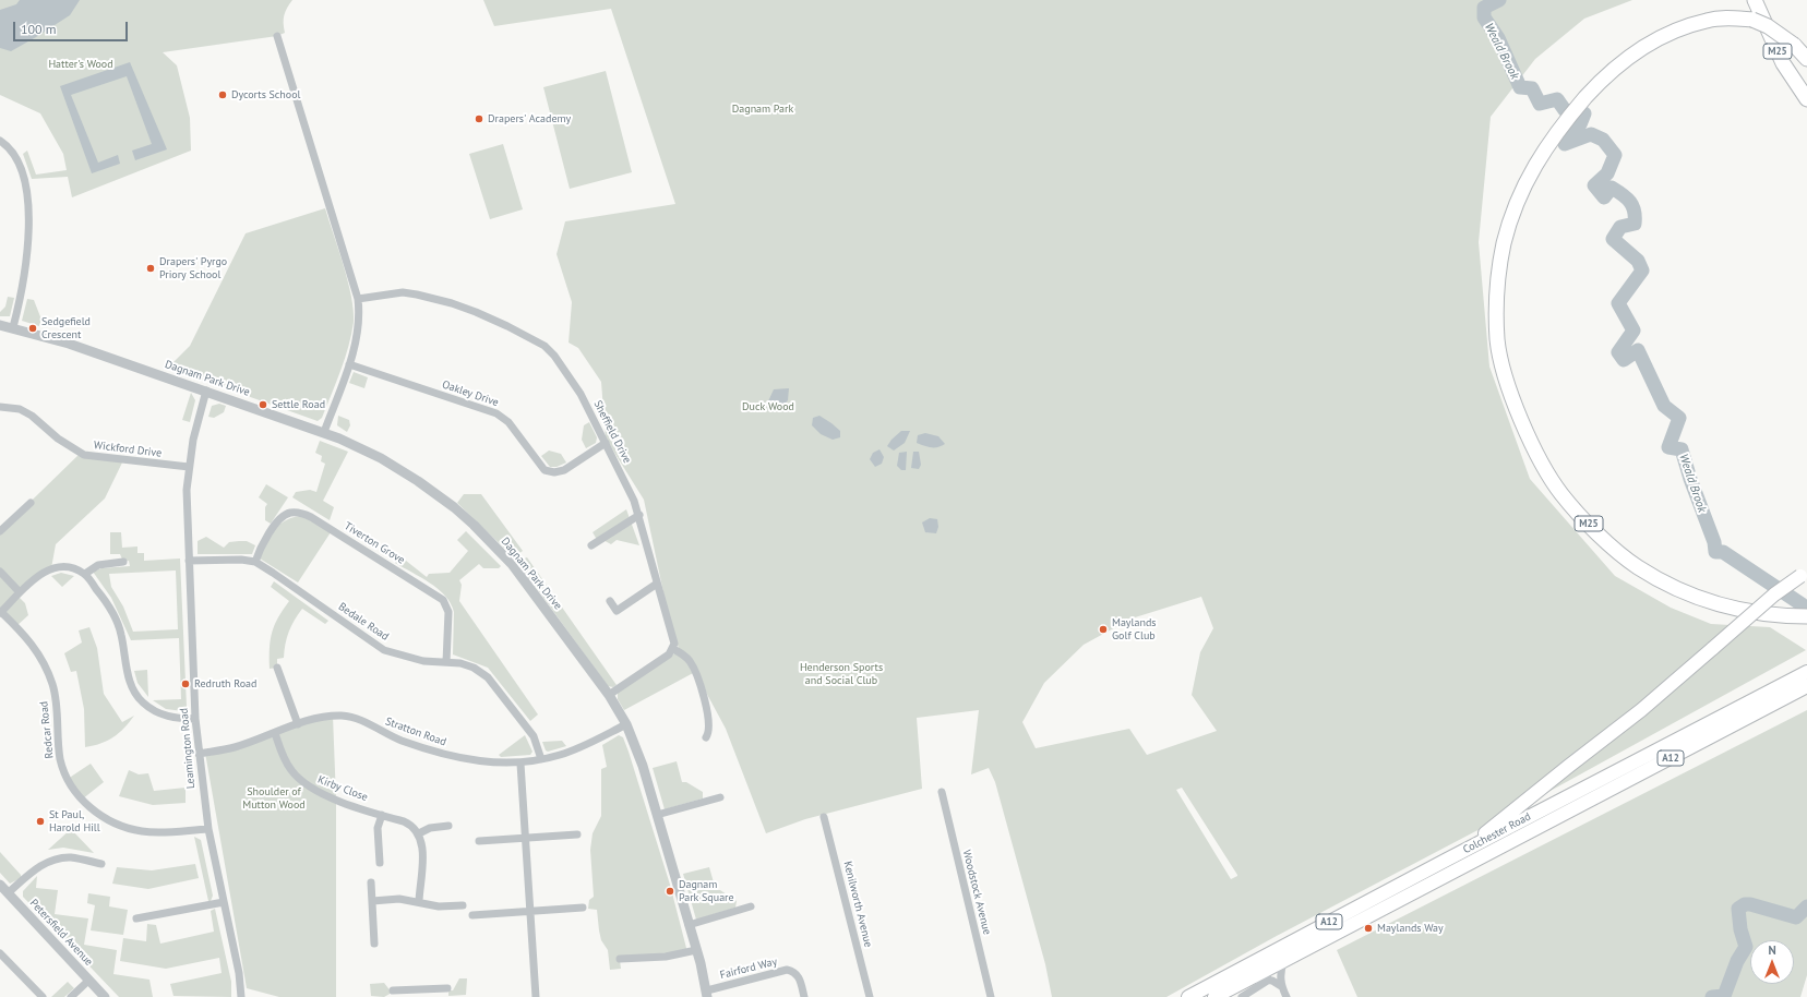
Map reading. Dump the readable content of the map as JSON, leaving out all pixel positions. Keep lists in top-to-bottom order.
{
  "streets": {
    "highway": ["M25", "A12", "Colchester Road"],
    "street": [
      "Dagnam Park Drive",
      "Oakley Drive",
      "Sheffield Drive",
      "Wickford Drive",
      "Tiverton Grove",
      "Bedale Road",
      "Redcar Road",
      "Stratton Road",
      "Leamington Road",
      "Kirby Close",
      "Woodstock Avenue",
      "Kenilworth Avenue",
      "Petersfield Avenue",
      "Fairford Way"
    ]
  },
  "crossings": [
    ["Dagnam Park Drive", "Stratton Road"],
    ["Dagnam Park Drive", "Leamington Road"],
    ["Dagnam Park Drive", "Fairford Way"],
    ["Oakley Drive", "Sheffield Drive"],
    ["Wickford Drive", "Leamington Road"],
    ["Tiverton Grove", "Bedale Road"],
    ["Bedale Road", "Stratton Road"],
    ["Bedale Road", "Leamington Road"],
    ["Redcar Road", "Leamington Road"],
    ["Stratton Road", "Leamington Road"],
    ["Stratton Road", "Kirby Close"],
    ["A12", "Colchester Road"]
  ],
  "water": ["Weald Brook"],
  "parks": [
    "Hatter's Wood",
    "Dagnam Park",
    "Duck Wood",
    "Henderson Sports and Social Club",
    "Shoulder of Mutton Wood"
  ],
  "places": [
    "Dycorts School",
    "Drapers' Academy",
    "Drapers' Pyrgo Priory School",
    "Sedgefield Crescent",
    "Settle Road",
    "Maylands Golf Club",
    "Redruth Road",
    "St Paul, Harold Hill",
    "Dagnam Park Square",
    "Maylands Way"
  ],
  "scale_bar": "100 m",
  "north": "top"
}
